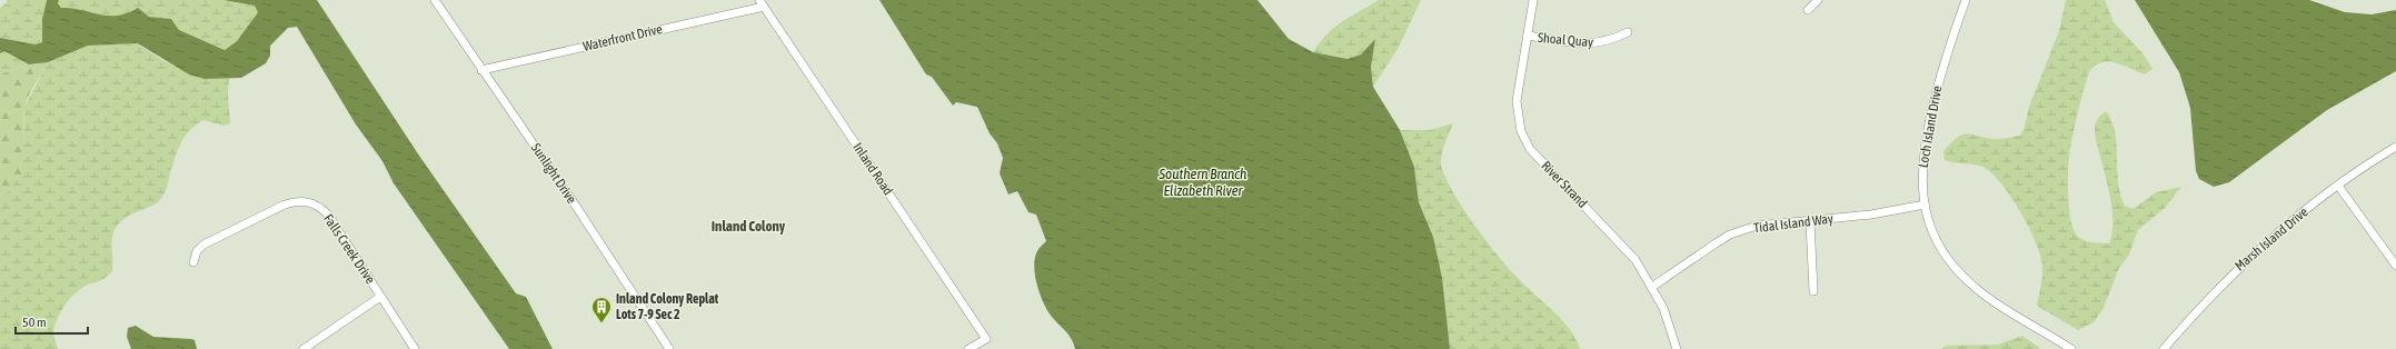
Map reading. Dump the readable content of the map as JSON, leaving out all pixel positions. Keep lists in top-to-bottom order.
{
  "streets": {
    "street": [
      "Waterfront Drive",
      "Shoal Quay",
      "Loch Island Drive",
      "Inland Road",
      "Sunlight Drive",
      "River Strand",
      "Tidal Island Way",
      "Marsh Island Drive",
      "Falls Creek Drive"
    ]
  },
  "crossings": [
    ["Waterfront Drive", "Inland Road"],
    ["Waterfront Drive", "Sunlight Drive"],
    ["Shoal Quay", "River Strand"],
    ["Loch Island Drive", "Tidal Island Way"],
    ["River Strand", "Tidal Island Way"]
  ],
  "districts": ["Inland Colony"],
  "water": ["Southern Branch Elizabeth River"],
  "places": {
    "building": ["Inland Colony Replat Lots 7-9 Sec 2"]
  },
  "scale_bar": "50 m"
}
